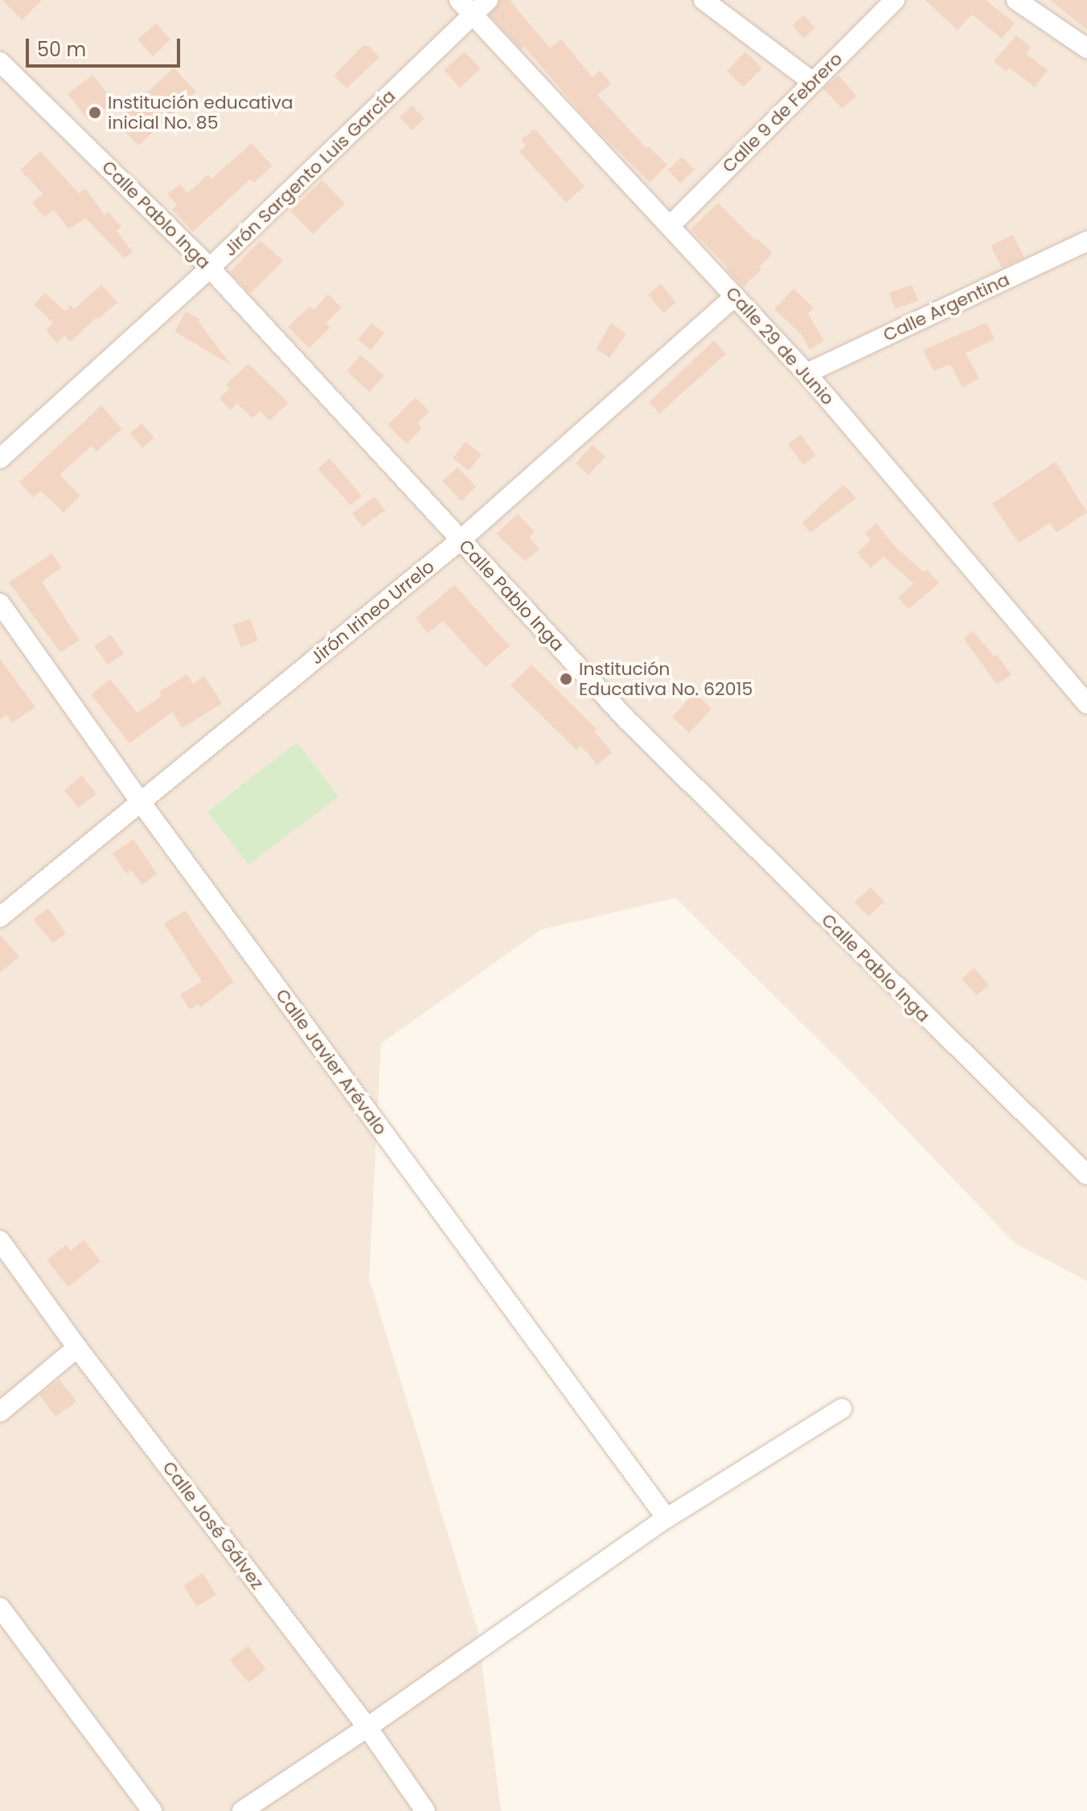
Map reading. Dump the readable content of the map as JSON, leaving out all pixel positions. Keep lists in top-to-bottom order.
{
  "streets": {
    "street": [
      "Calle 9 de Febrero",
      "Jirón Sargento Luis García",
      "Calle Pablo Inga",
      "Calle Argentina",
      "Calle 29 de Junio",
      "Jirón Irineo Urrelo",
      "Calle Javier Arévalo",
      "Calle José Gálvez"
    ]
  },
  "crossings": [
    ["Calle 9 de Febrero", "Calle 29 de Junio"],
    ["Jirón Sargento Luis García", "Calle Pablo Inga"],
    ["Jirón Sargento Luis García", "Calle 29 de Junio"],
    ["Calle Pablo Inga", "Jirón Irineo Urrelo"],
    ["Calle Argentina", "Calle 29 de Junio"],
    ["Calle 29 de Junio", "Jirón Irineo Urrelo"],
    ["Jirón Irineo Urrelo", "Calle Javier Arévalo"]
  ],
  "places": ["Institución educativa inicial No. 85", "Institución Educativa No. 62015"],
  "scale_bar": "50 m"
}
